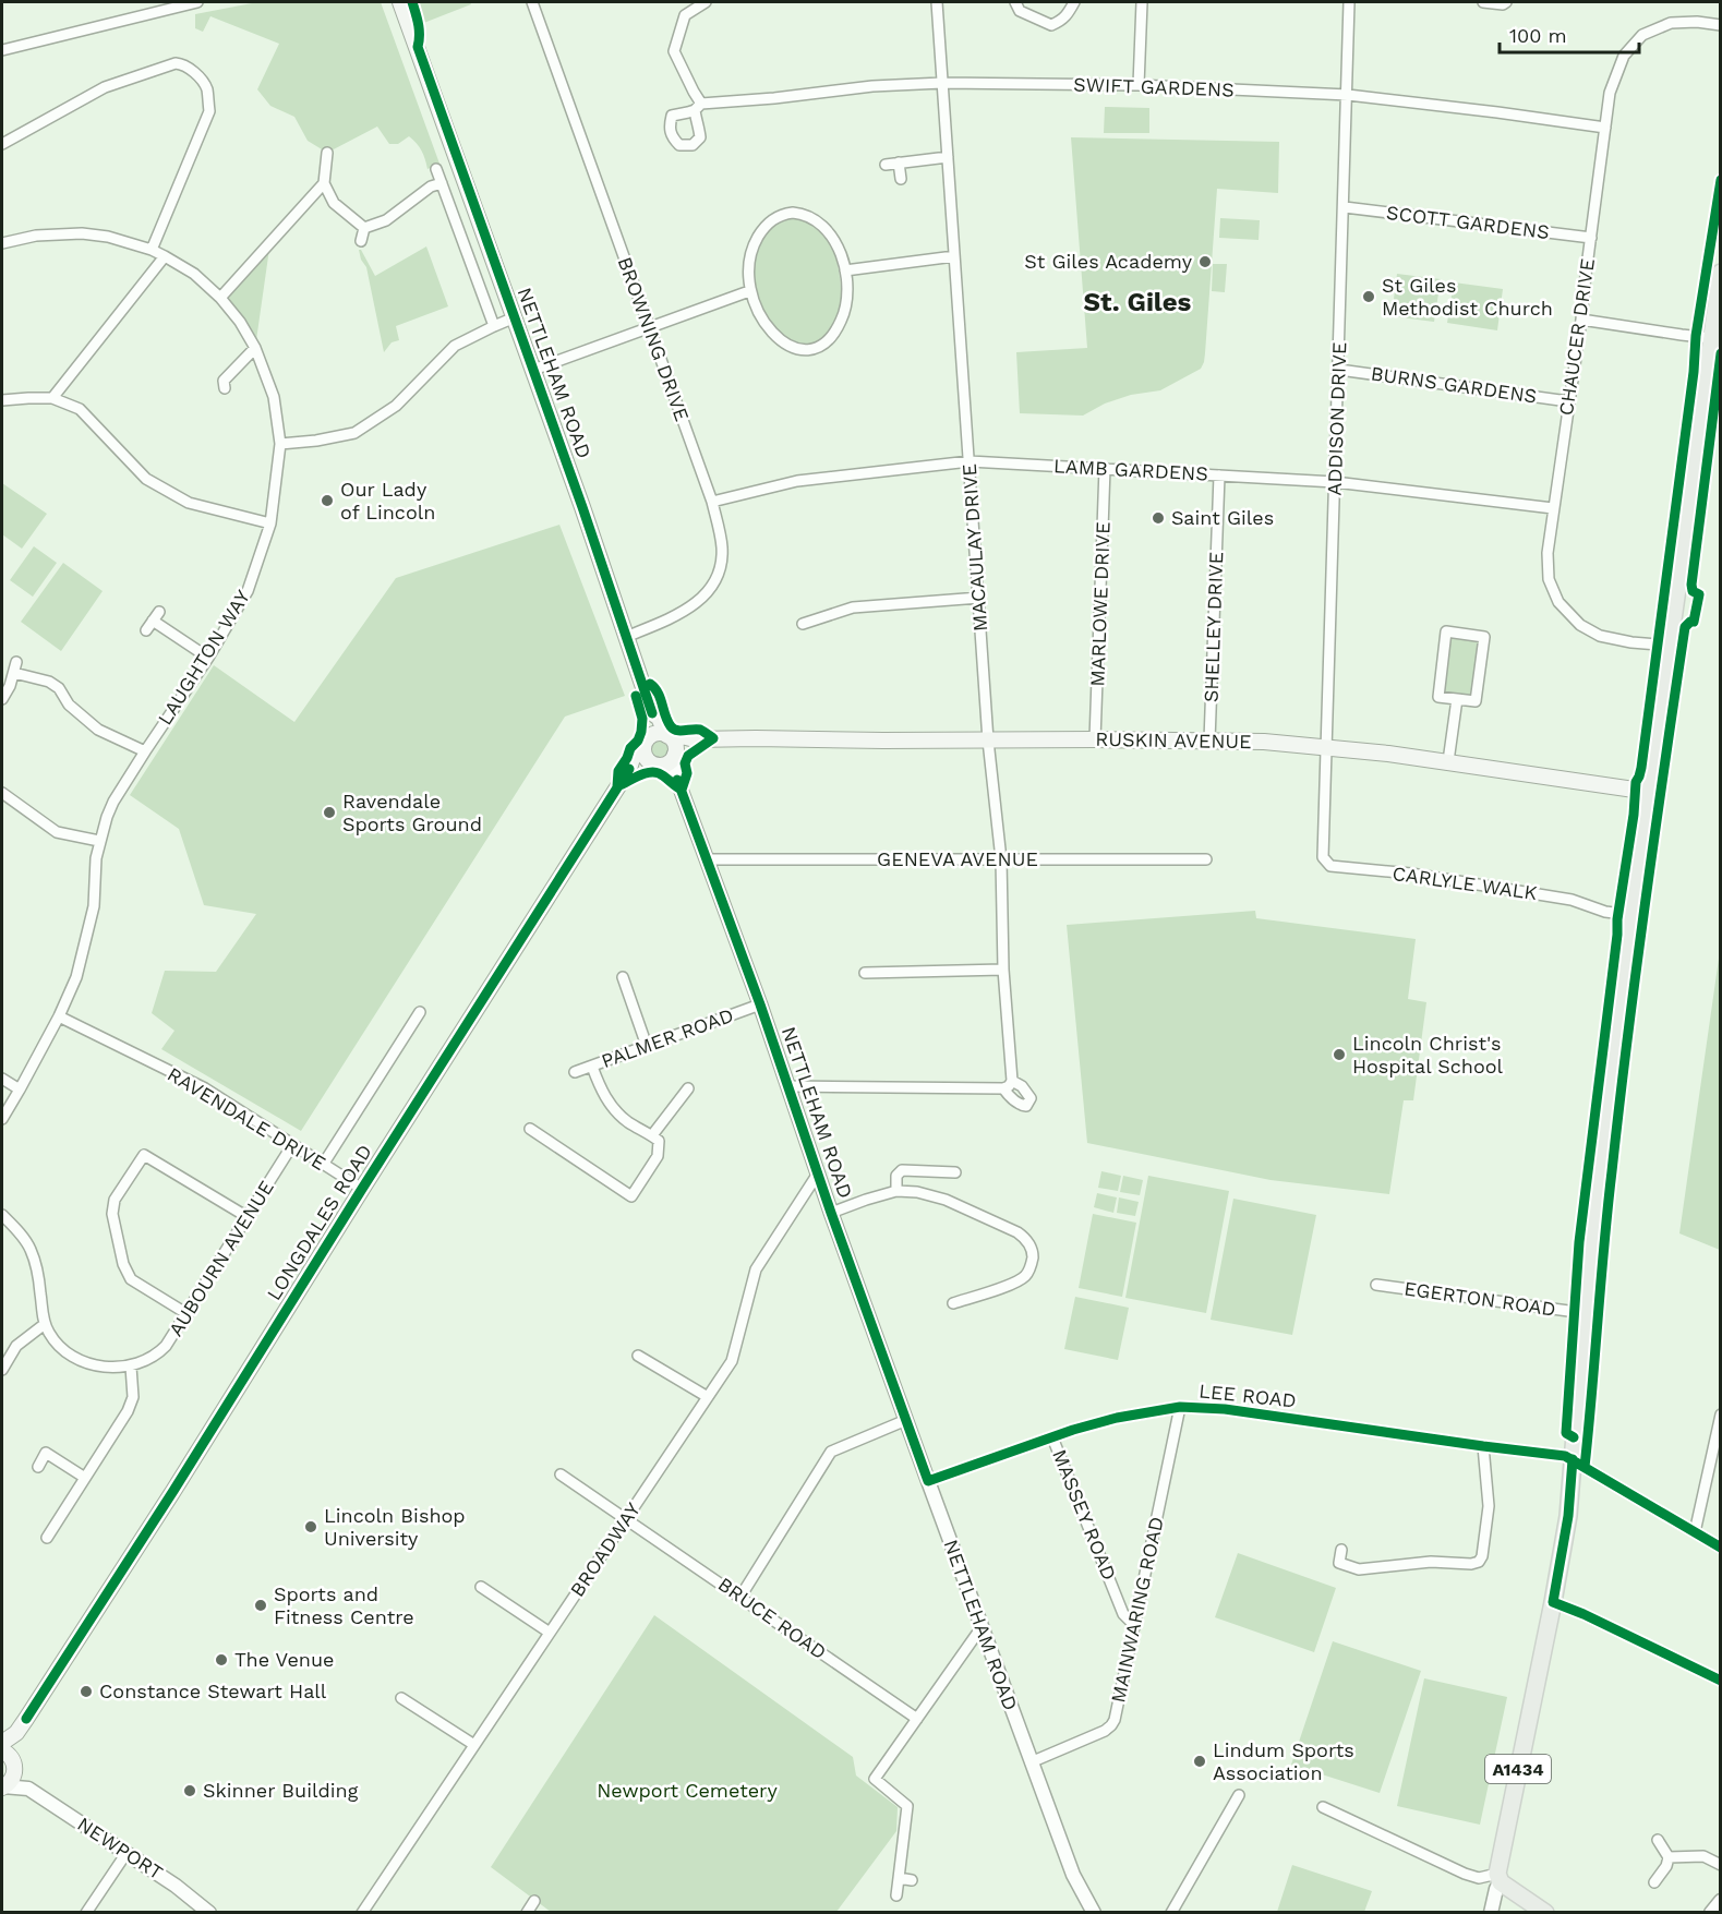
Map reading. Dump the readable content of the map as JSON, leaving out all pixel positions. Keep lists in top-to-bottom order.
{
  "streets": {
    "main road": [
      "NETTLEHAM ROAD",
      "RUSKIN AVENUE",
      "LONGDALES ROAD",
      "A1434"
    ],
    "street": [
      "SWIFT GARDENS",
      "SCOTT GARDENS",
      "CHAUCER DRIVE",
      "BROWNING DRIVE",
      "BURNS GARDENS",
      "ADDISON DRIVE",
      "LAMB GARDENS",
      "MACAULAY DRIVE",
      "MARLOWE DRIVE",
      "SHELLEY DRIVE",
      "LAUGHTON WAY",
      "GENEVA AVENUE",
      "CARLYLE WALK",
      "PALMER ROAD",
      "RAVENDALE DRIVE",
      "AUBOURN AVENUE",
      "EGERTON ROAD",
      "LEE ROAD",
      "MASSEY ROAD",
      "BROADWAY",
      "MAINWARING ROAD",
      "BRUCE ROAD",
      "NEWPORT"
    ]
  },
  "crossings": [
    ["SWIFT GARDENS", "CHAUCER DRIVE"],
    ["SWIFT GARDENS", "ADDISON DRIVE"],
    ["SWIFT GARDENS", "MACAULAY DRIVE"],
    ["SCOTT GARDENS", "CHAUCER DRIVE"],
    ["SCOTT GARDENS", "ADDISON DRIVE"],
    ["CHAUCER DRIVE", "BURNS GARDENS"],
    ["CHAUCER DRIVE", "LAMB GARDENS"],
    ["CHAUCER DRIVE", "A1434"],
    ["BROWNING DRIVE", "NETTLEHAM ROAD"],
    ["BROWNING DRIVE", "LAMB GARDENS"],
    ["NETTLEHAM ROAD", "RUSKIN AVENUE"],
    ["NETTLEHAM ROAD", "GENEVA AVENUE"],
    ["NETTLEHAM ROAD", "PALMER ROAD"],
    ["NETTLEHAM ROAD", "LONGDALES ROAD"],
    ["NETTLEHAM ROAD", "LEE ROAD"],
    ["NETTLEHAM ROAD", "BROADWAY"],
    ["NETTLEHAM ROAD", "MAINWARING ROAD"],
    ["BURNS GARDENS", "ADDISON DRIVE"],
    ["ADDISON DRIVE", "LAMB GARDENS"],
    ["ADDISON DRIVE", "RUSKIN AVENUE"],
    ["ADDISON DRIVE", "CARLYLE WALK"],
    ["LAMB GARDENS", "MACAULAY DRIVE"],
    ["LAMB GARDENS", "MARLOWE DRIVE"],
    ["LAMB GARDENS", "SHELLEY DRIVE"],
    ["MACAULAY DRIVE", "RUSKIN AVENUE"],
    ["MACAULAY DRIVE", "GENEVA AVENUE"],
    ["MARLOWE DRIVE", "RUSKIN AVENUE"],
    ["SHELLEY DRIVE", "RUSKIN AVENUE"],
    ["LAUGHTON WAY", "RAVENDALE DRIVE"],
    ["RUSKIN AVENUE", "LONGDALES ROAD"],
    ["RUSKIN AVENUE", "A1434"],
    ["CARLYLE WALK", "A1434"],
    ["RAVENDALE DRIVE", "LONGDALES ROAD"],
    ["RAVENDALE DRIVE", "AUBOURN AVENUE"],
    ["LONGDALES ROAD", "NEWPORT"],
    ["EGERTON ROAD", "A1434"],
    ["LEE ROAD", "MASSEY ROAD"],
    ["LEE ROAD", "MAINWARING ROAD"],
    ["LEE ROAD", "A1434"],
    ["MASSEY ROAD", "MAINWARING ROAD"],
    ["BROADWAY", "BRUCE ROAD"]
  ],
  "districts": ["St. Giles"],
  "parks": ["Newport Cemetery"],
  "places": [
    "St Giles Academy",
    "St Giles Methodist Church",
    "Our Lady of Lincoln",
    "Saint Giles",
    "Ravendale Sports Ground",
    "Lincoln Christ's Hospital School",
    "Lincoln Bishop University",
    "Sports and Fitness Centre",
    "The Venue",
    "Constance Stewart Hall",
    "Lindum Sports Association",
    "Skinner Building"
  ],
  "scale_bar": "100 m"
}
